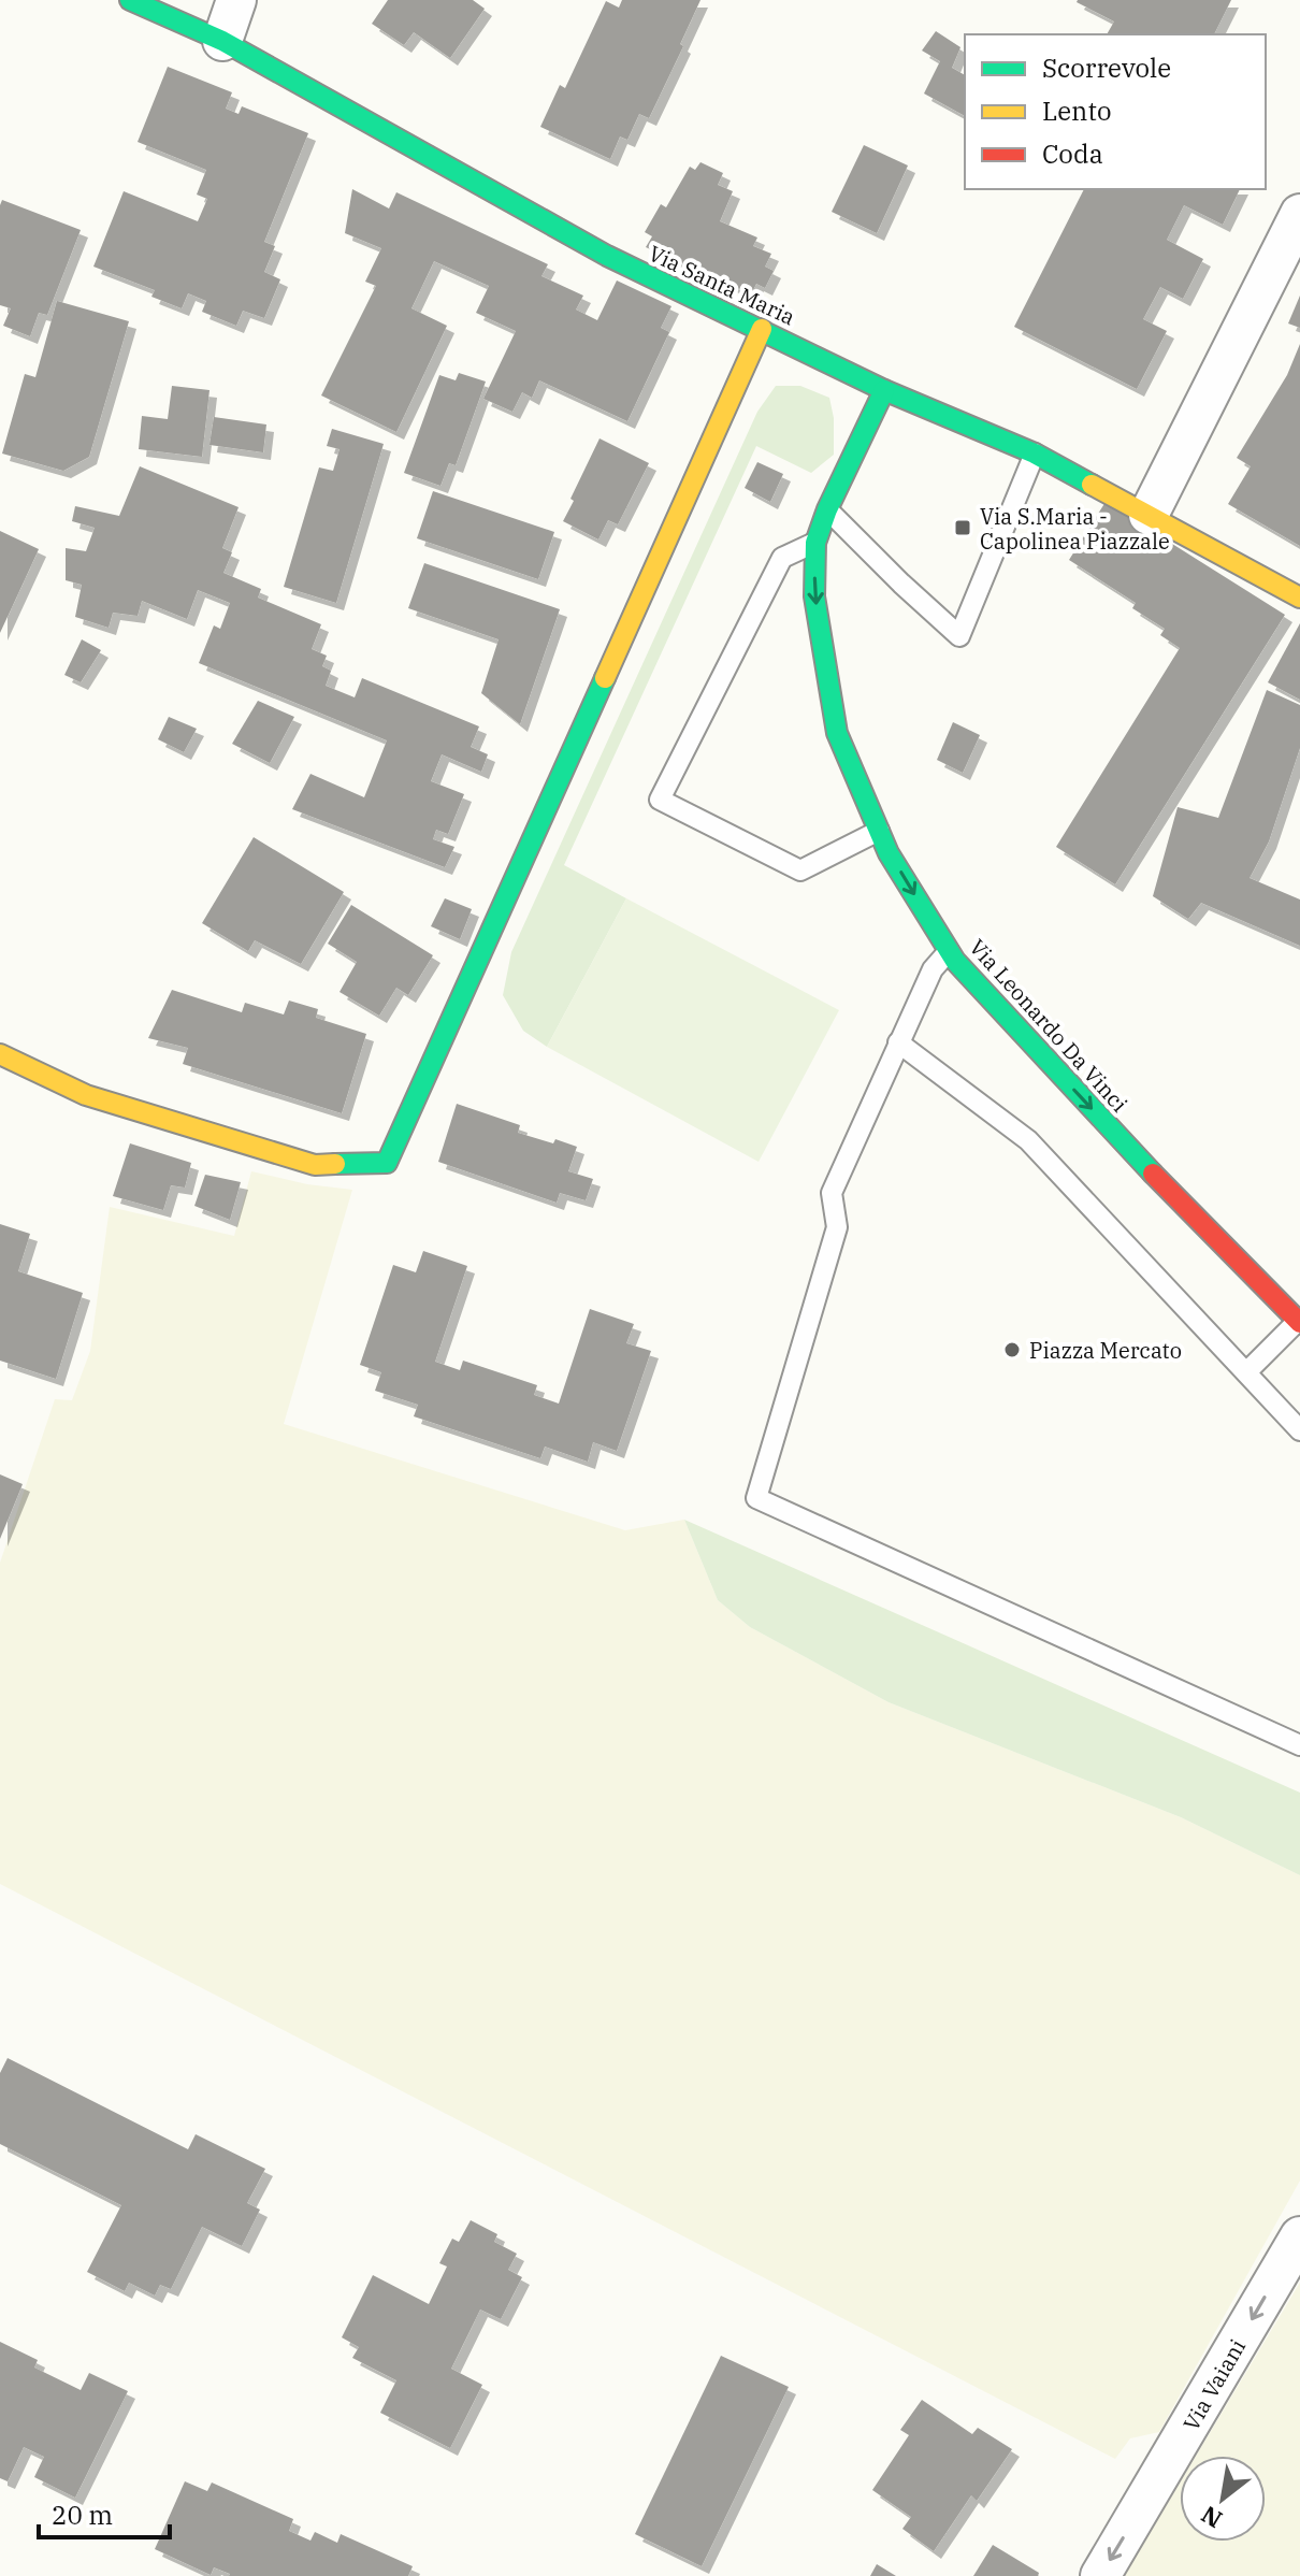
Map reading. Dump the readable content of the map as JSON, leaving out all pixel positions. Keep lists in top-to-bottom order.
{
  "streets": {
    "street": ["Via Santa Maria", "Via Leonardo Da Vinci", "Via Vaiani"]
  },
  "crossings": [
    ["Via Santa Maria", "Via Leonardo Da Vinci"]
  ],
  "one_way": ["Via Leonardo Da Vinci", "Via Vaiani"],
  "places": {
    "transit": ["Via S.Maria - Capolinea Piazzale"],
    "other": ["Piazza Mercato"]
  },
  "legend": ["Scorrevole", "Lento", "Coda"],
  "scale_bar": "20 m",
  "north": "bottom left"
}
